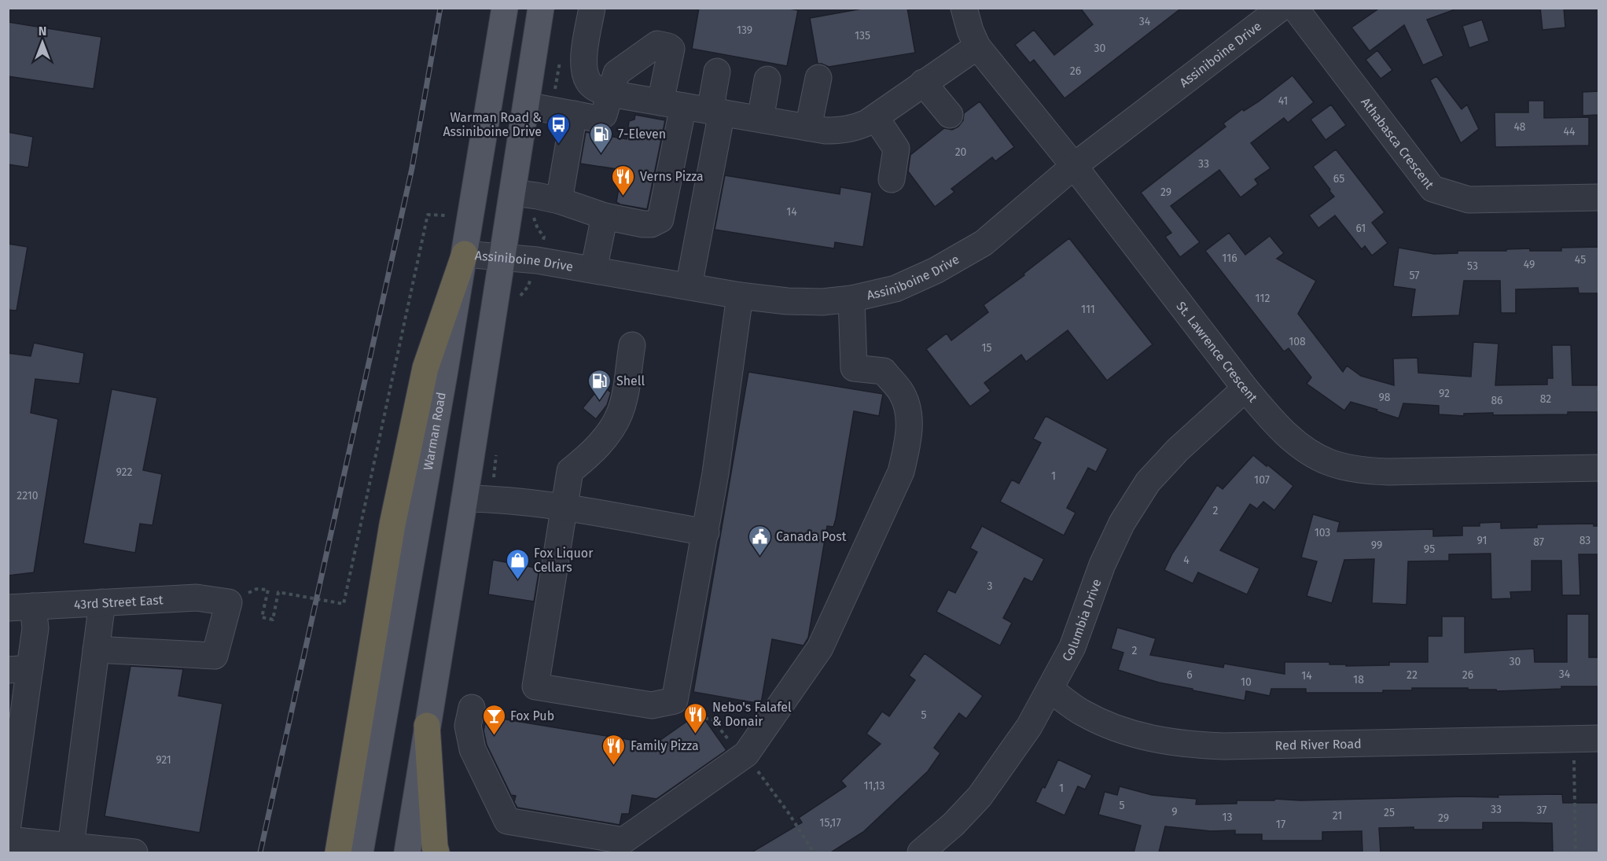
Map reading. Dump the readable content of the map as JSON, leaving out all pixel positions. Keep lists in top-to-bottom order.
{
  "streets": {
    "main road": ["Warman Road"],
    "street": [
      "Assiniboine Drive",
      "Athabasca Crescent",
      "St. Lawrence Crescent",
      "43rd Street East",
      "Columbia Drive",
      "Red River Road"
    ]
  },
  "crossings": [
    ["Assiniboine Drive", "St. Lawrence Crescent"],
    ["Assiniboine Drive", "Warman Road"],
    ["St. Lawrence Crescent", "Columbia Drive"],
    ["Columbia Drive", "Red River Road"]
  ],
  "places": {
    "bus stop": ["Warman Road & Assiniboine Drive"],
    "fuel station": ["7-Eleven", "Shell"],
    "restaurant": ["Verns Pizza", "Nebo's Falafel & Donair", "Family Pizza"],
    "public building": ["Canada Post"],
    "shop": ["Fox Liquor Cellars"],
    "bar": ["Fox Pub"]
  },
  "house_numbers": [
    "34",
    "139",
    "135",
    "30",
    "26",
    "41",
    "48",
    "44",
    "20",
    "33",
    "65",
    "29",
    "14",
    "61",
    "116",
    "45",
    "49",
    "53",
    "57",
    "112",
    "111",
    "108",
    "15",
    "92",
    "98",
    "82",
    "86",
    "922",
    "1",
    "107",
    "2210",
    "2",
    "103",
    "91",
    "83",
    "87",
    "99",
    "95",
    "4",
    "3",
    "2",
    "30",
    "34",
    "6",
    "22",
    "26",
    "14",
    "18",
    "10",
    "5",
    "921",
    "11,13",
    "1",
    "5",
    "33",
    "37",
    "9",
    "25",
    "21",
    "13",
    "29",
    "15,17",
    "17"
  ],
  "north": "top"
}
